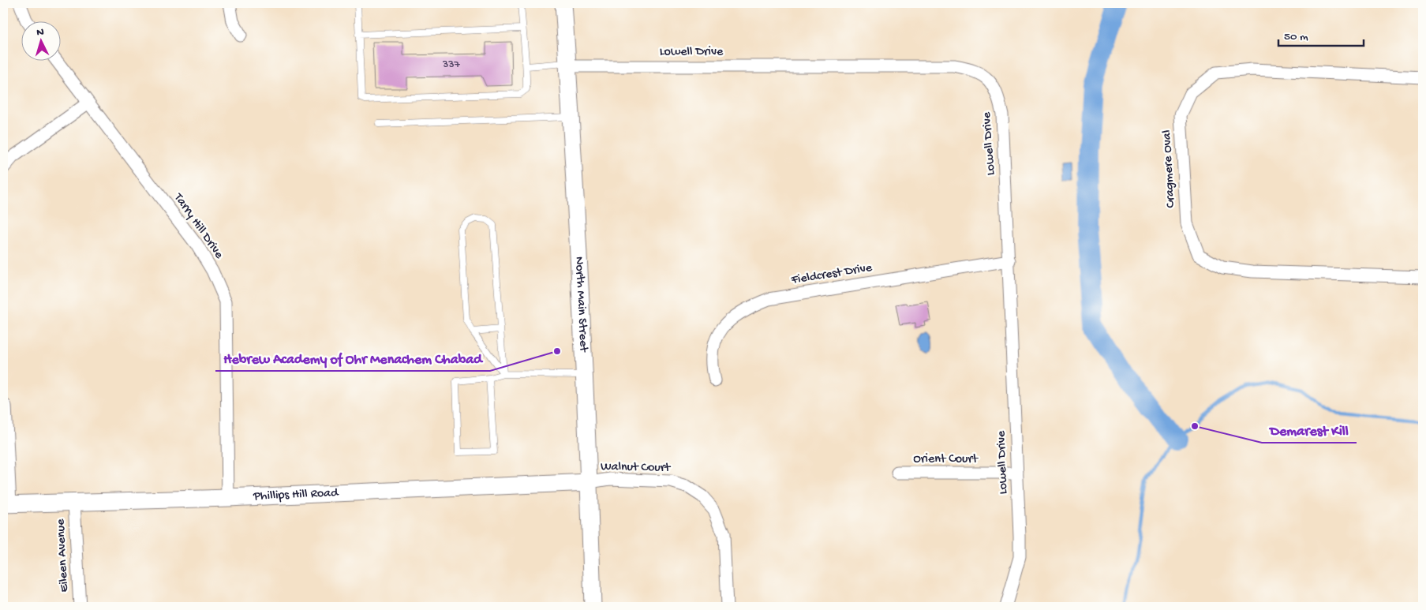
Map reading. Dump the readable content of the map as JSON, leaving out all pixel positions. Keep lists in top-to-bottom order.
{
  "streets": {
    "street": [
      "Lowell Drive",
      "Cragmere Oval",
      "Tarry Hill Drive",
      "Fieldcrest Drive",
      "North Main Street",
      "Orient Court",
      "Walnut Court",
      "Phillips Hill Road",
      "Eileen Avenue"
    ]
  },
  "crossings": [
    ["Lowell Drive", "Fieldcrest Drive"],
    ["Lowell Drive", "North Main Street"],
    ["Lowell Drive", "Orient Court"],
    ["Tarry Hill Drive", "Phillips Hill Road"],
    ["North Main Street", "Walnut Court"],
    ["North Main Street", "Phillips Hill Road"],
    ["Walnut Court", "Phillips Hill Road"],
    ["Phillips Hill Road", "Eileen Avenue"]
  ],
  "places": ["Hebrew Academy of Ohr Menachem Chabad", "Demarest Kill"],
  "house_numbers": ["337"],
  "scale_bar": "50 m",
  "north": "top"
}
